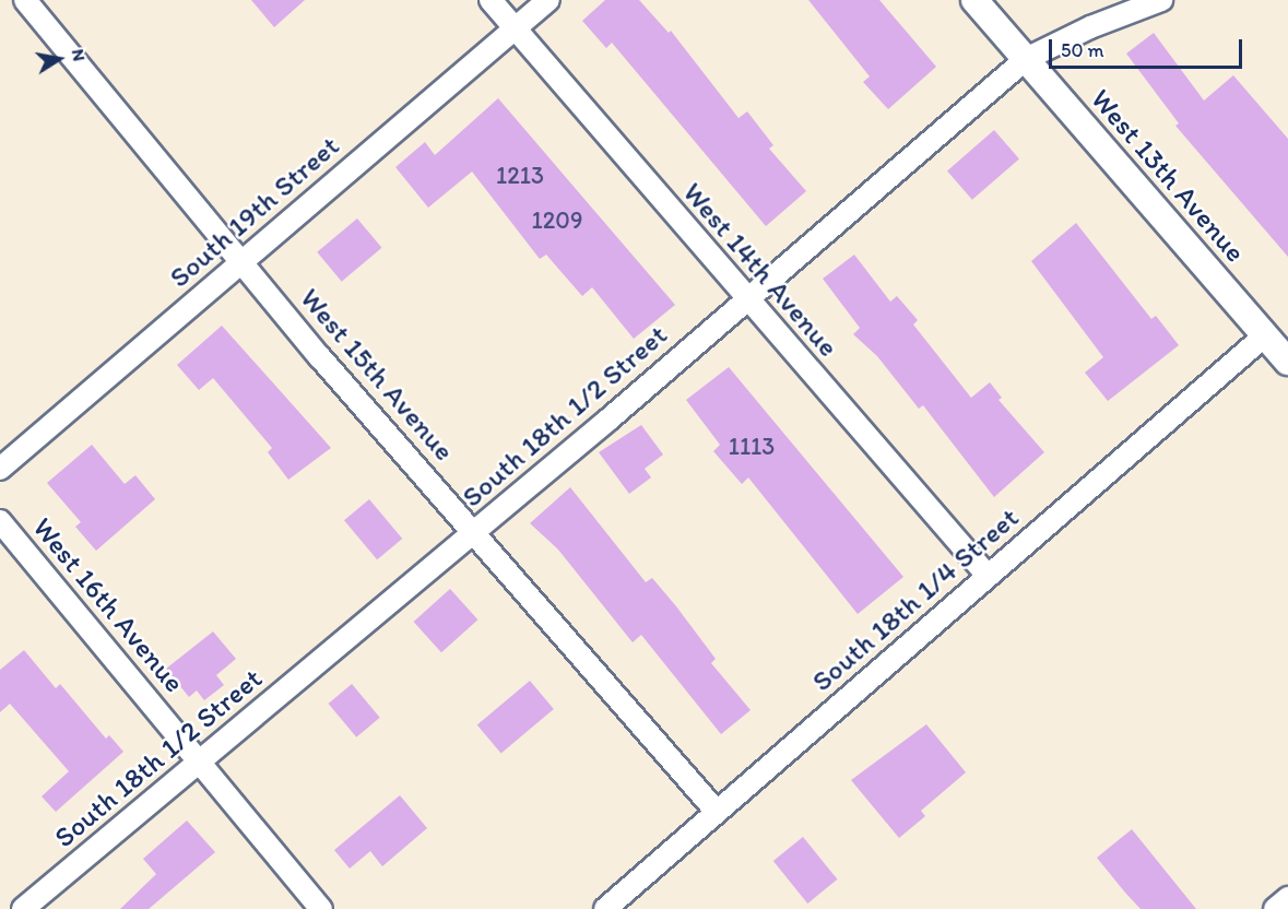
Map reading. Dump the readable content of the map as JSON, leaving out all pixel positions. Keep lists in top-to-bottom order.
{
  "streets": {
    "street": [
      "West 13th Avenue",
      "South 19th Street",
      "West 14th Avenue",
      "West 15th Avenue",
      "South 18th 1/2 Street",
      "South 18th 1/4 Street",
      "West 16th Avenue"
    ]
  },
  "crossings": [
    ["West 13th Avenue", "South 18th 1/2 Street"],
    ["West 13th Avenue", "South 18th 1/4 Street"],
    ["South 19th Street", "West 14th Avenue"],
    ["South 19th Street", "West 15th Avenue"],
    ["West 14th Avenue", "South 18th 1/2 Street"],
    ["West 14th Avenue", "South 18th 1/4 Street"],
    ["West 15th Avenue", "South 18th 1/2 Street"],
    ["West 15th Avenue", "South 18th 1/4 Street"],
    ["South 18th 1/2 Street", "West 16th Avenue"]
  ],
  "house_numbers": ["1213", "1209", "1113"],
  "scale_bar": "50 m",
  "north": "right"
}
